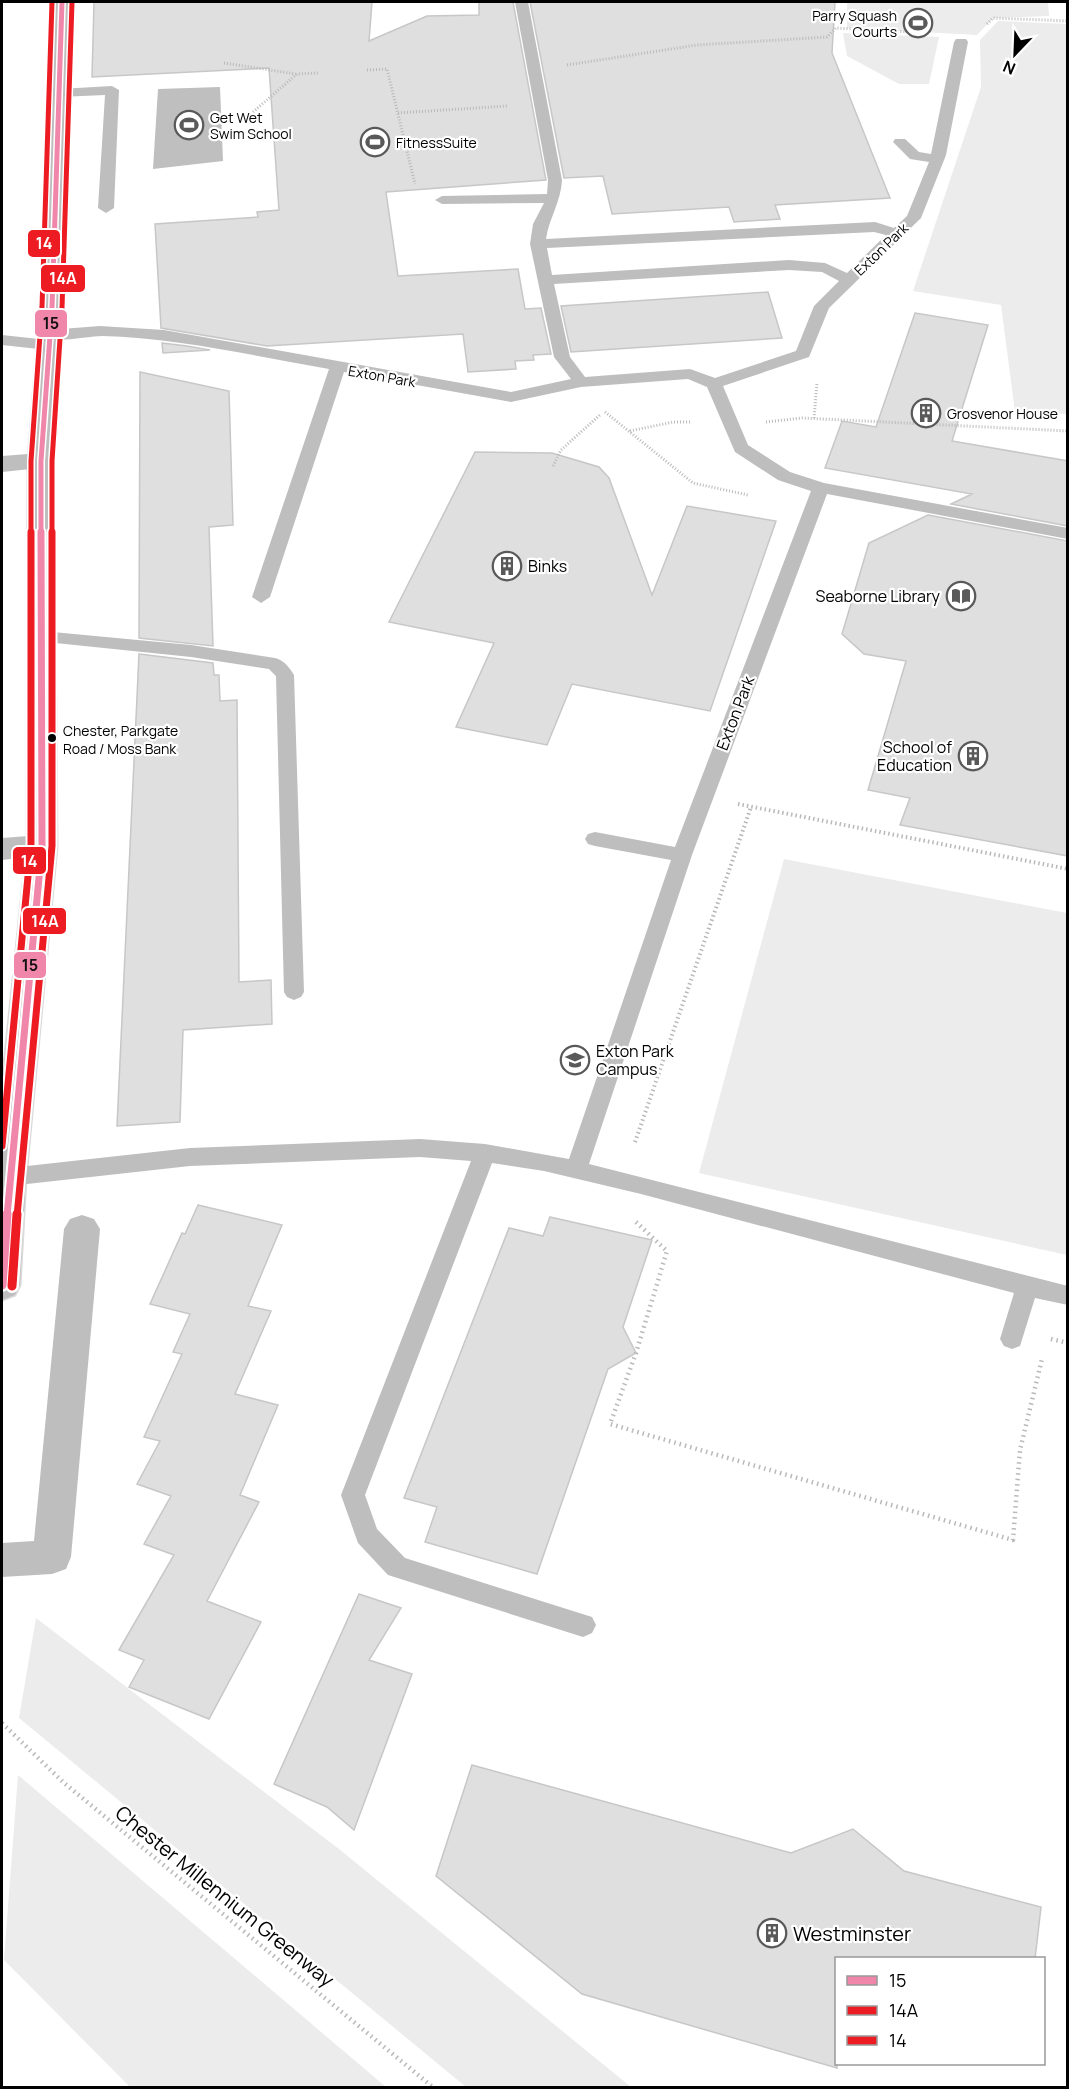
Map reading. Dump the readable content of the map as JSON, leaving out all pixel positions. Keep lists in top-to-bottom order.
{
  "streets": {
    "lane": ["Exton Park"],
    "path": ["Chester Millennium Greenway"]
  },
  "places": {
    "sports": ["Parry Squash Courts", "Get Wet Swim School", "FitnessSuite"],
    "building": [
      "Grosvenor House",
      "Binks",
      "School of Education",
      "Westminster"
    ],
    "library": ["Seaborne Library"],
    "other": ["Chester, Parkgate Road / Moss Bank"],
    "school or university": ["Exton Park Campus"]
  },
  "lines": ["transit line 15", "transit line 14A", "transit line 14"],
  "legend": ["15", "14A", "14"],
  "north": "bottom left"
}
